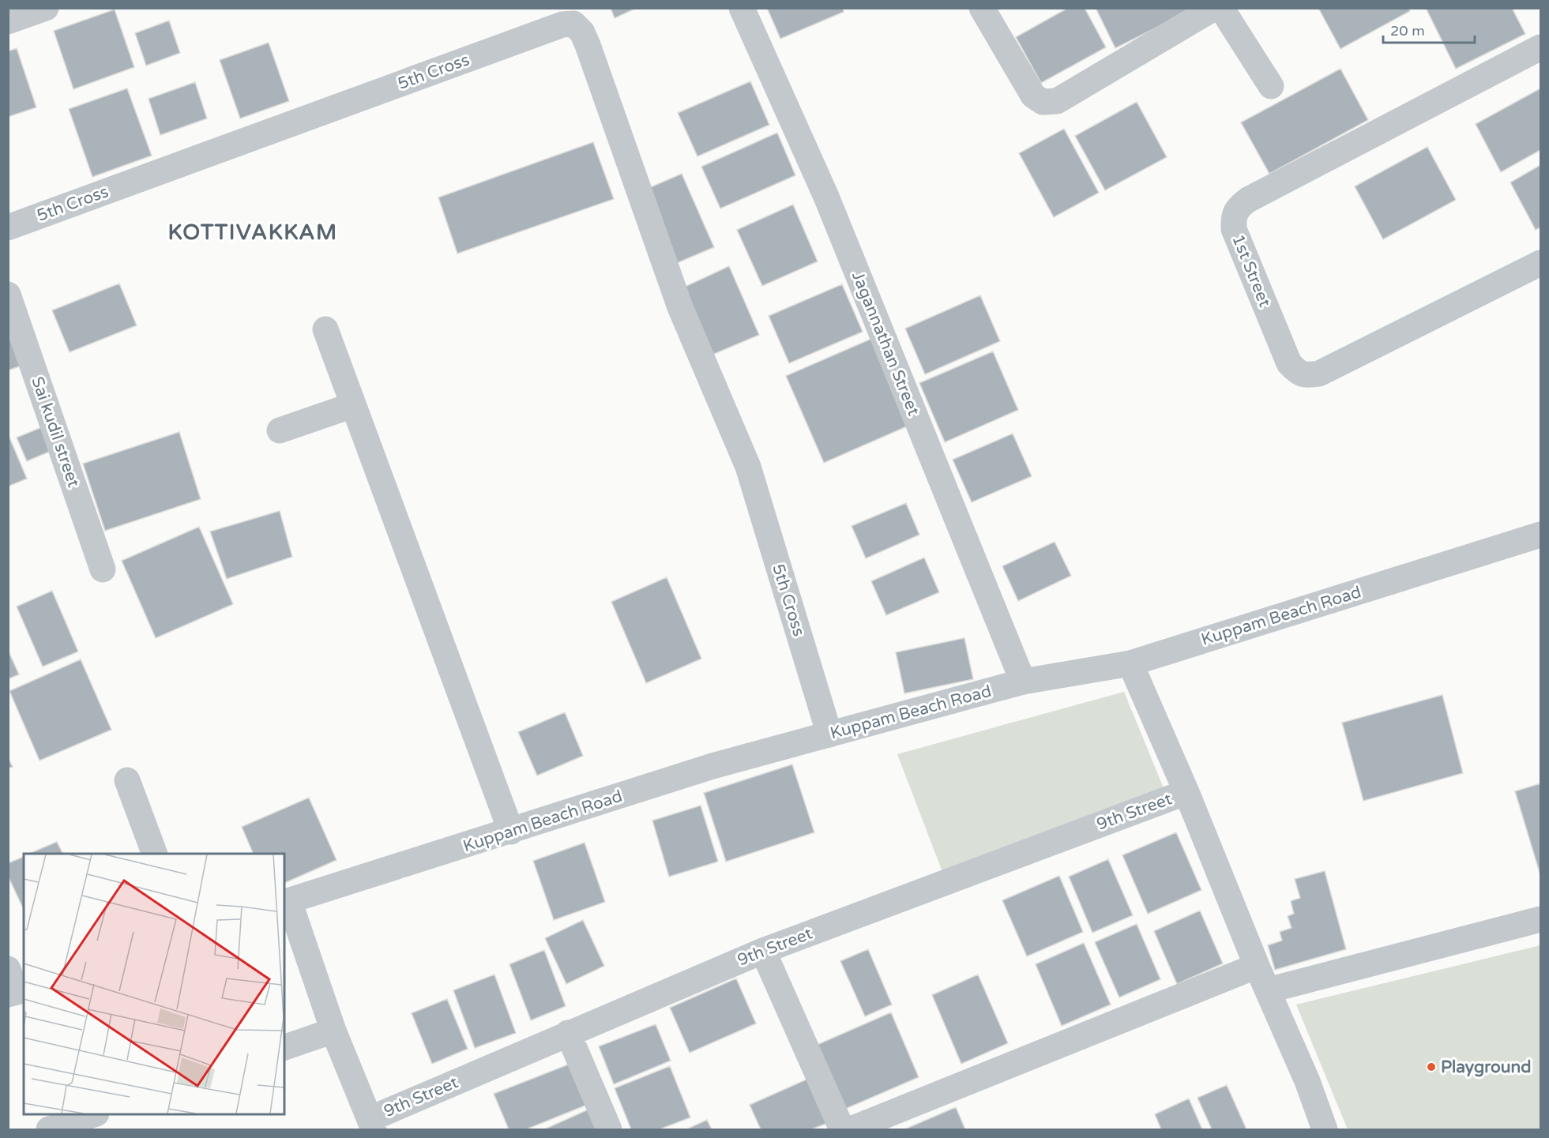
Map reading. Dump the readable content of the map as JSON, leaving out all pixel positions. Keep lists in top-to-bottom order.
{
  "streets": {
    "street": [
      "5th Cross",
      "1st Street",
      "Jagannathan Street",
      "Sai kudil street",
      "Kuppam Beach Road",
      "9th Street"
    ]
  },
  "crossings": [
    ["5th Cross", "Kuppam Beach Road"],
    ["Jagannathan Street", "Kuppam Beach Road"]
  ],
  "districts": ["KOTTIVAKKAM"],
  "places": ["Playground"],
  "scale_bar": "20 m"
}
